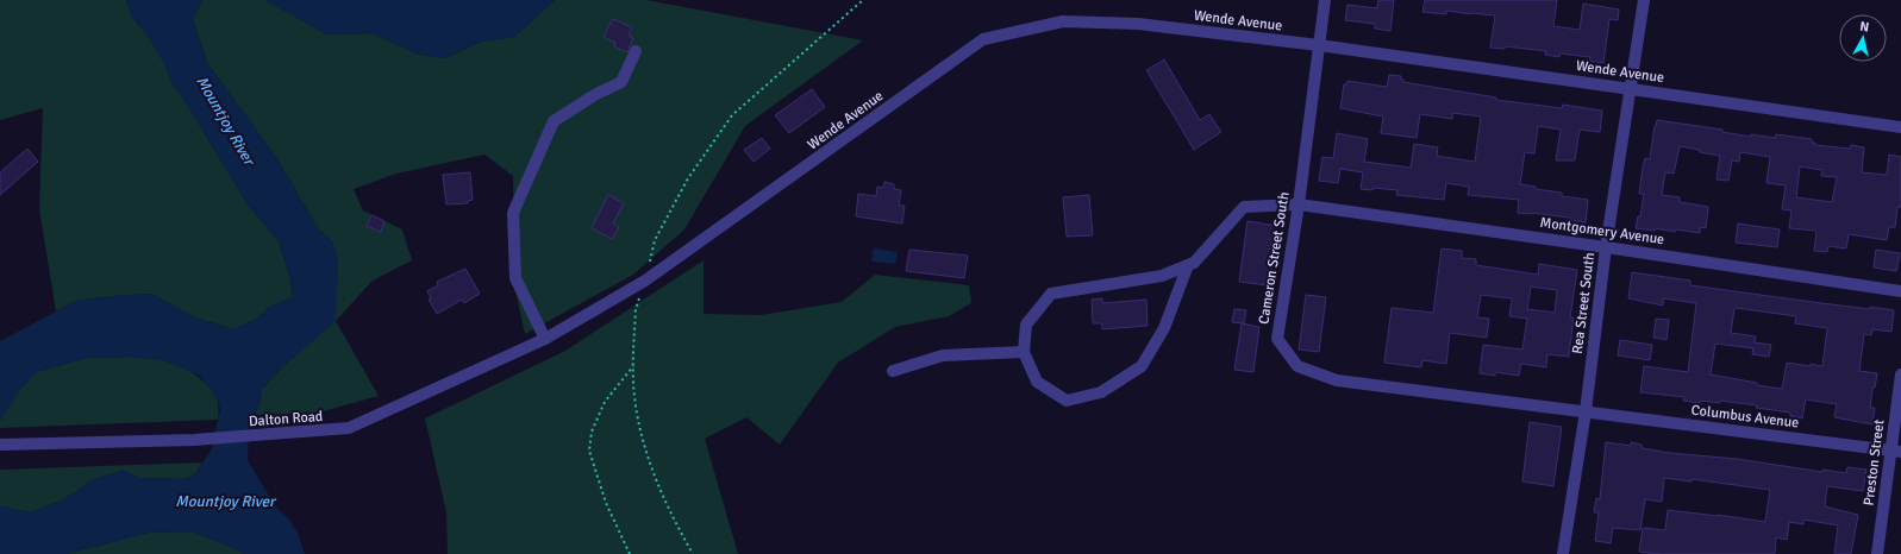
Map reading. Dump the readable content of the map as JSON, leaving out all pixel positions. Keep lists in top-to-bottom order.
{
  "streets": {
    "street": [
      "Wende Avenue",
      "Montgomery Avenue",
      "Cameron Street South",
      "Rea Street South",
      "Columbus Avenue",
      "Dalton Road",
      "Preston Street"
    ]
  },
  "crossings": [
    ["Wende Avenue", "Cameron Street South"],
    ["Wende Avenue", "Rea Street South"],
    ["Wende Avenue", "Dalton Road"],
    ["Montgomery Avenue", "Cameron Street South"],
    ["Montgomery Avenue", "Rea Street South"],
    ["Cameron Street South", "Rea Street South"],
    ["Cameron Street South", "Columbus Avenue"],
    ["Rea Street South", "Columbus Avenue"],
    ["Columbus Avenue", "Preston Street"]
  ],
  "water": ["Mountjoy River"],
  "north": "top"
}
